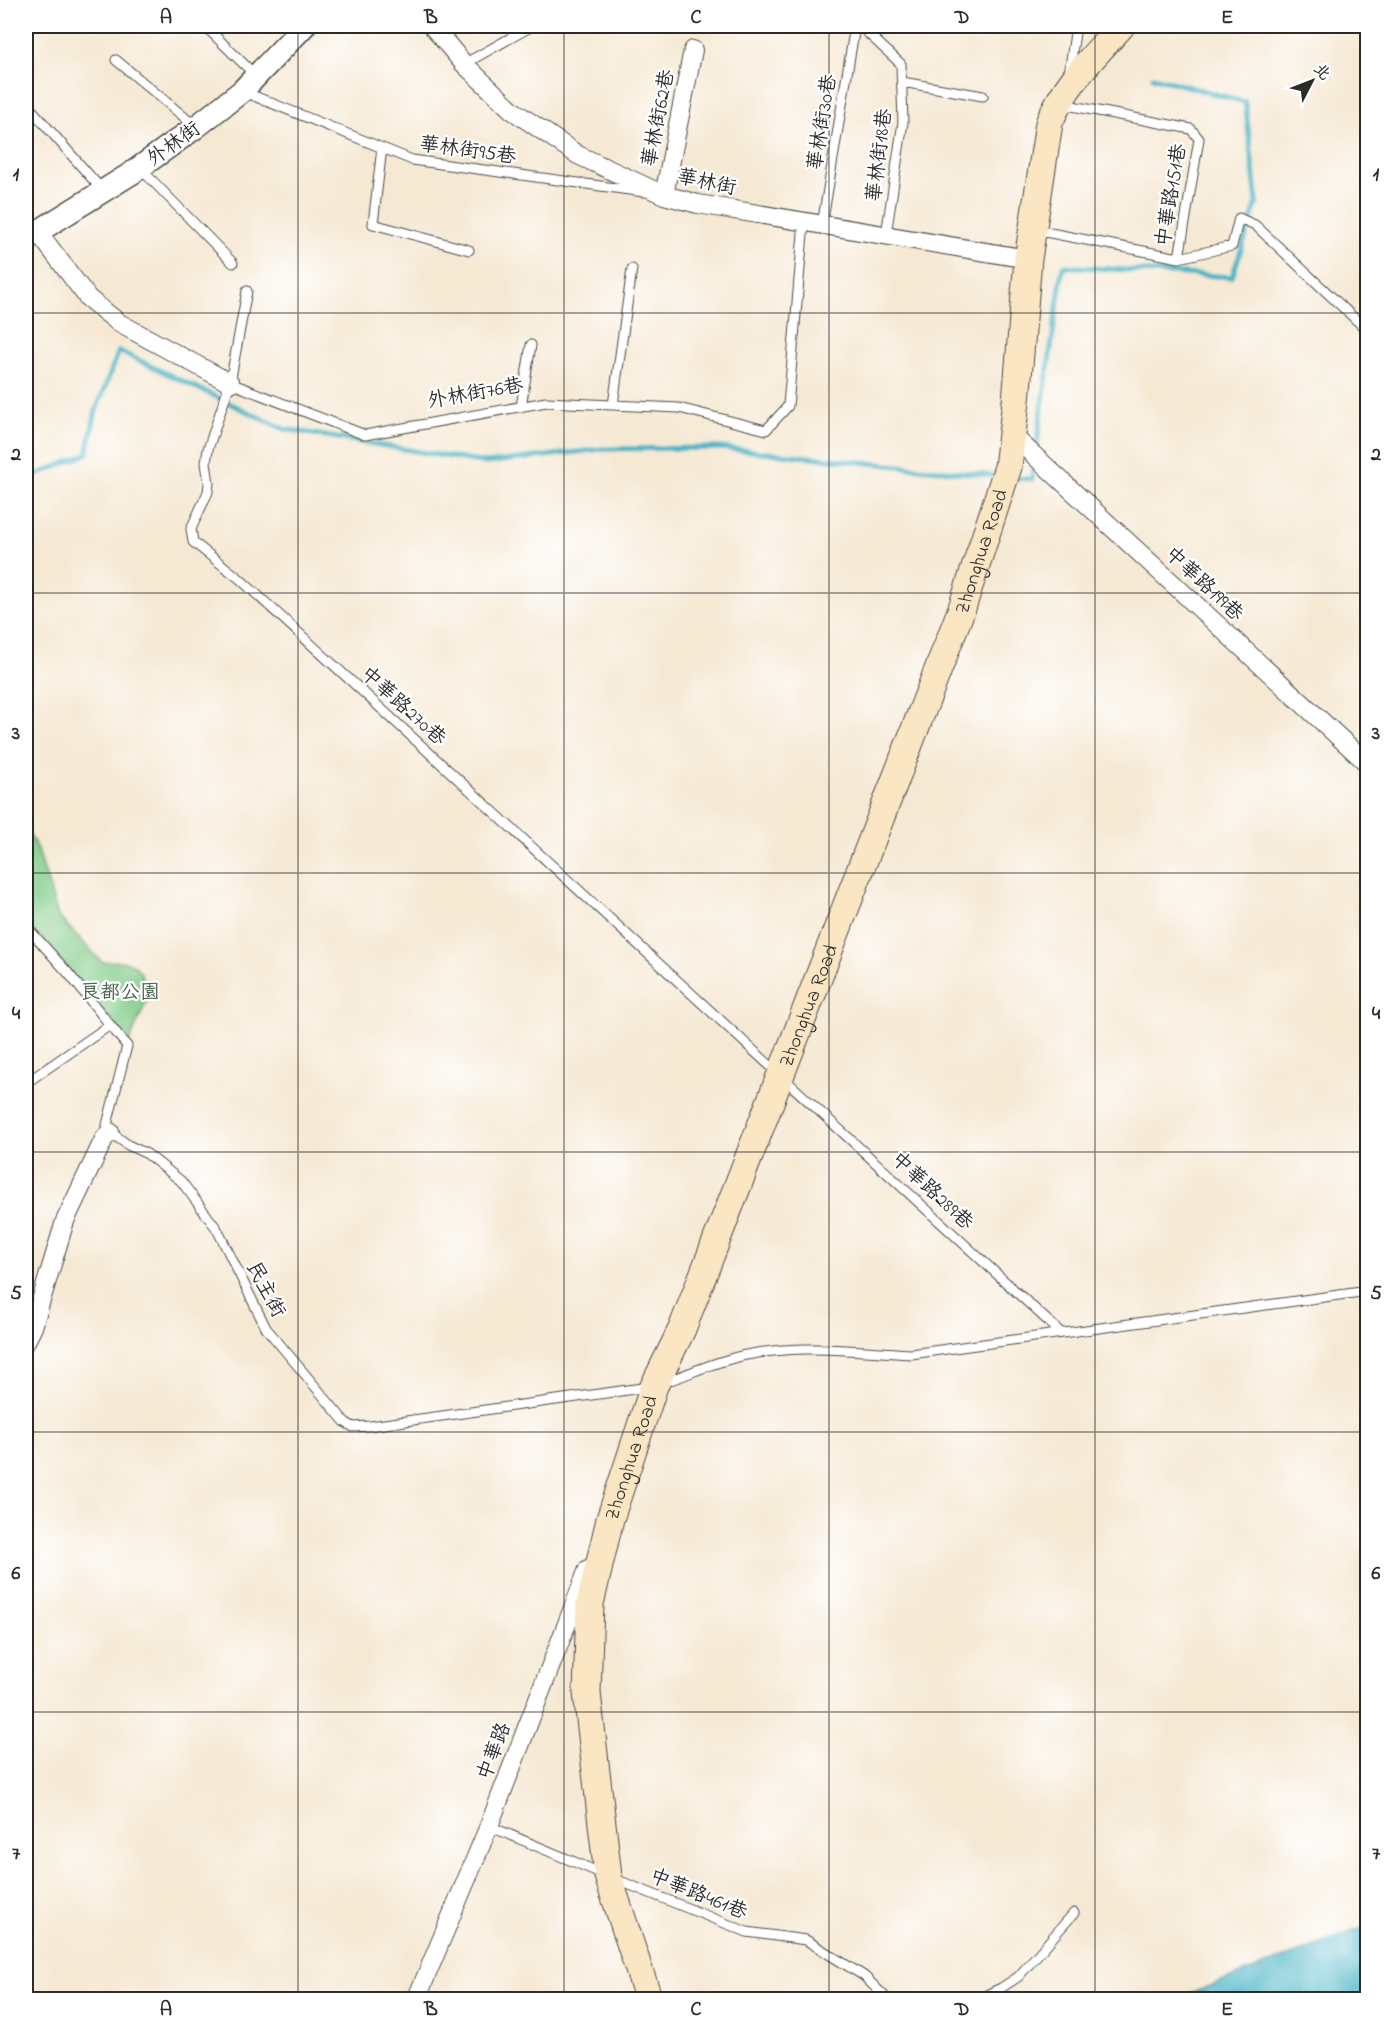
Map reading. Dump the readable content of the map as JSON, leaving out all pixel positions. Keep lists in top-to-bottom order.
{
  "streets": {
    "main road": ["Zhonghua Road"],
    "street": [
      "華林街62巷",
      "外林街",
      "華林街",
      "外林街76巷",
      "中華路199巷",
      "中華路"
    ],
    "lane": [
      "華林街30巷",
      "華林街95巷",
      "華林街18巷",
      "中華路151巷",
      "中華路270巷",
      "中華路289巷",
      "民主街",
      "中華路461巷"
    ]
  },
  "crossings": [
    ["華林街62巷", "華林街95巷"],
    ["華林街62巷", "華林街"],
    ["華林街30巷", "華林街"],
    ["華林街30巷", "外林街76巷"],
    ["外林街", "華林街95巷"],
    ["外林街", "外林街76巷"],
    ["華林街95巷", "華林街"],
    ["華林街18巷", "華林街"],
    ["華林街", "外林街76巷"],
    ["華林街", "Zhonghua Road"],
    ["中華路151巷", "Zhonghua Road"],
    ["外林街76巷", "中華路270巷"],
    ["Zhonghua Road", "中華路199巷"],
    ["Zhonghua Road", "中華路270巷"],
    ["Zhonghua Road", "中華路289巷"],
    ["Zhonghua Road", "民主街"],
    ["Zhonghua Road", "中華路"],
    ["Zhonghua Road", "中華路461巷"],
    ["中華路270巷", "中華路289巷"],
    ["中華路", "中華路461巷"]
  ],
  "parks": ["良都公園"],
  "north": "top right",
  "grid": {
    "columns": [
      "A",
      "B",
      "C",
      "D",
      "E"
    ],
    "rows": [
      "1",
      "2",
      "3",
      "4",
      "5",
      "6",
      "7"
    ]
  }
}
